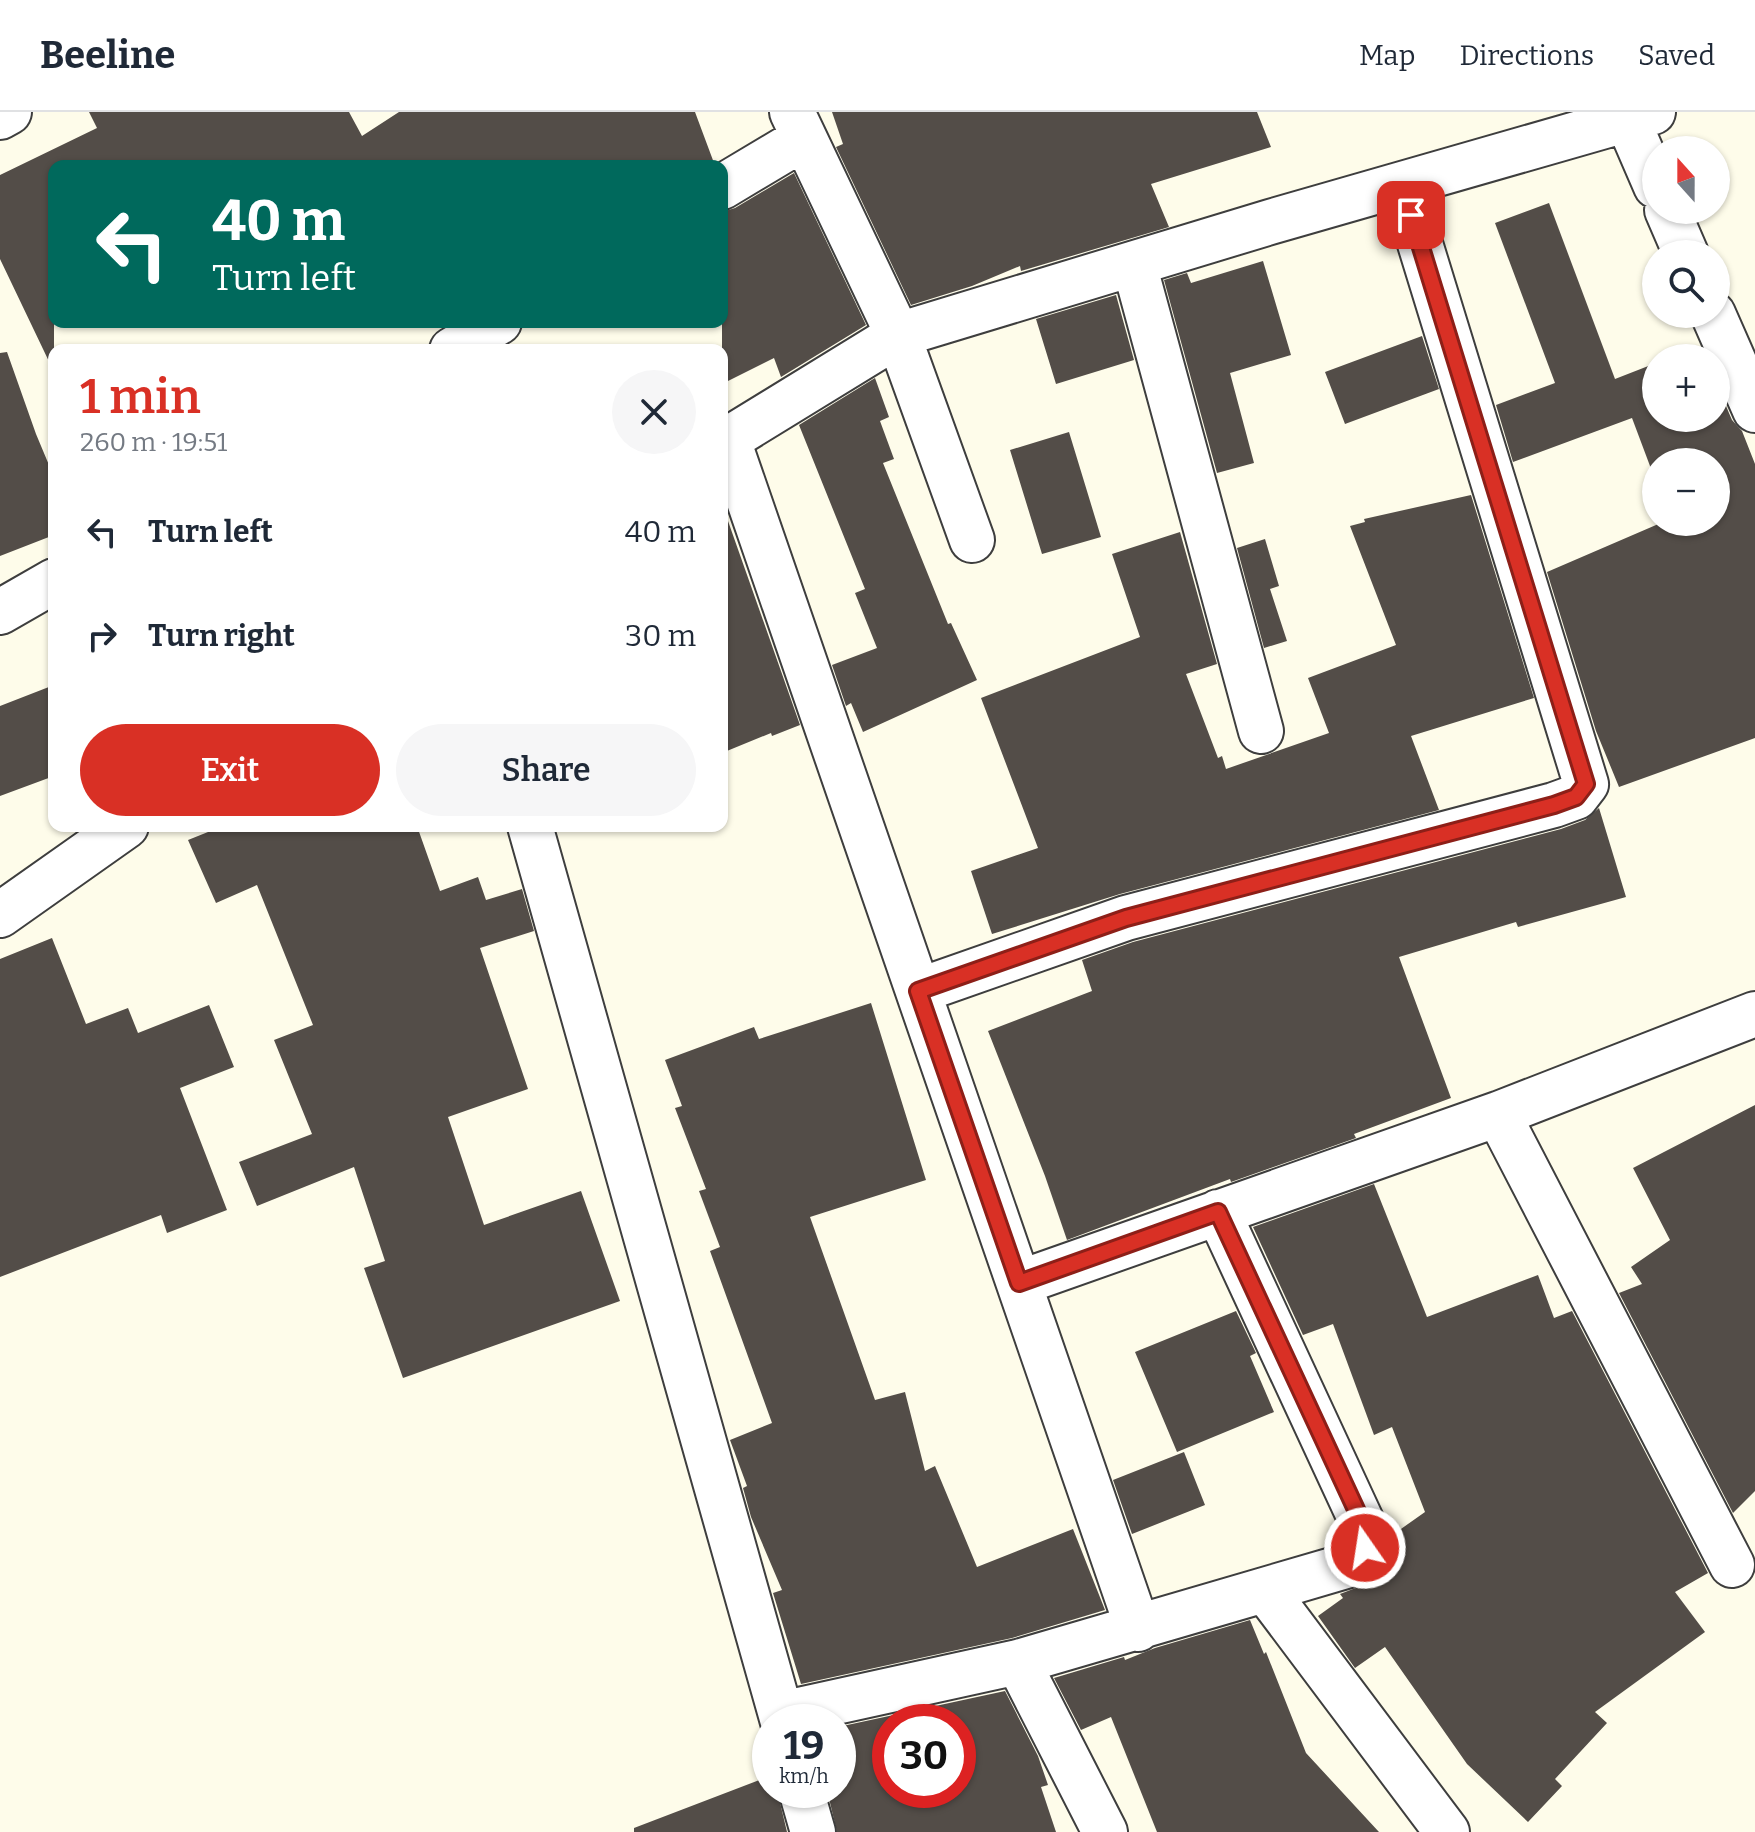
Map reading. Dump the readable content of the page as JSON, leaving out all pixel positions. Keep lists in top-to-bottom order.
{
  "north": "top",
  "page": {
    "header": "Beeline",
    "nav": ["Map", "Directions", "Saved"],
    "map_buttons": ["+", "−"],
    "turn": ["40 m", "Turn left"],
    "heading": ["1 min", "260 m · 19:51"],
    "list": [
      {
        "name": "Turn left",
        "value": "40 m"
      },
      {
        "name": "Turn right",
        "value": "30 m"
      }
    ],
    "buttons": ["Exit", "Share"],
    "speed": "19 km/h",
    "limit": "30"
  }
}
